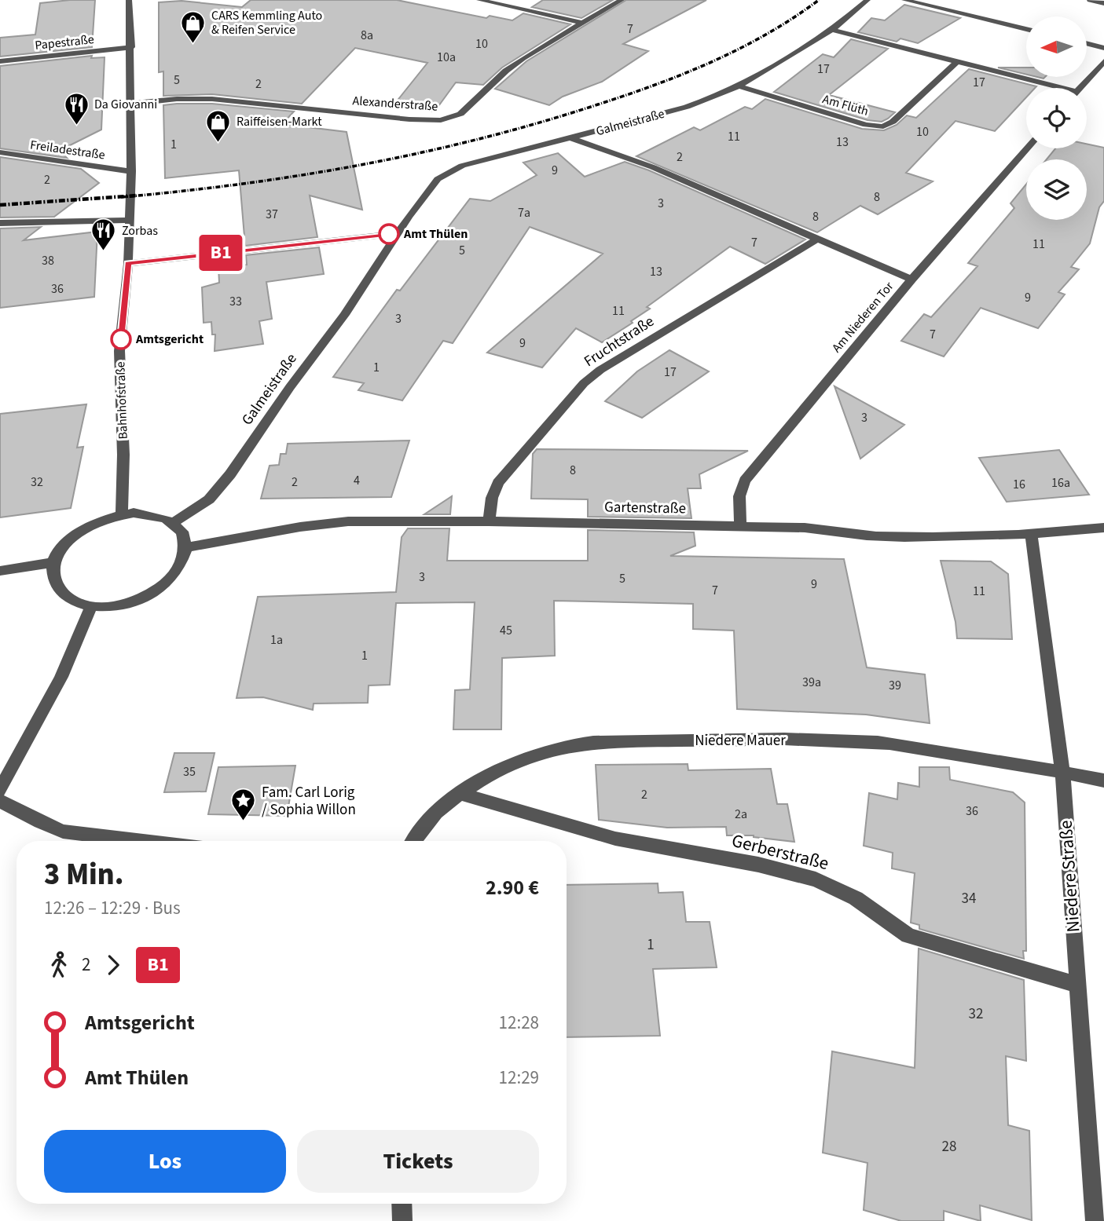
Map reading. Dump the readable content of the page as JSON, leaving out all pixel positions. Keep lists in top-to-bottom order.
{
  "streets": {
    "street": [
      "Papestraße",
      "Alexanderstraße",
      "Am Flüth",
      "Galmeistraße",
      "Freiladestraße",
      "Am Niederen Tor",
      "Fruchtstraße",
      "Bahnhofstraße",
      "Gartenstraße",
      "Niedere Mauer",
      "Gerberstraße",
      "Niedere Straße"
    ]
  },
  "crossings": [
    ["Papestraße", "Bahnhofstraße"],
    ["Alexanderstraße", "Bahnhofstraße"],
    ["Am Flüth", "Galmeistraße"],
    ["Galmeistraße", "Bahnhofstraße"],
    ["Galmeistraße", "Gartenstraße"],
    ["Freiladestraße", "Bahnhofstraße"],
    ["Am Niederen Tor", "Gartenstraße"],
    ["Fruchtstraße", "Gartenstraße"],
    ["Bahnhofstraße", "Gartenstraße"],
    ["Gartenstraße", "Niedere Straße"],
    ["Niedere Mauer", "Gerberstraße"],
    ["Niedere Mauer", "Niedere Straße"],
    ["Gerberstraße", "Niedere Straße"]
  ],
  "places": {
    "shop": ["CARS Kemmling Auto & Reifen Service", "Raiffeisen-Markt"],
    "restaurant": ["Da Giovanni", "Zorbas"],
    "other": ["Amt Thülen", "Amtsgericht"],
    "place": ["Fam. Carl Lorig / Sophia Willon"]
  },
  "lines": ["bus line B1"],
  "house_numbers": [
    "7",
    "8a",
    "10",
    "10a",
    "17",
    "5",
    "17",
    "2",
    "10",
    "11",
    "13",
    "1",
    "2",
    "9",
    "2",
    "8",
    "3",
    "7a",
    "37",
    "8",
    "7",
    "11",
    "5",
    "38",
    "13",
    "36",
    "9",
    "33",
    "11",
    "3",
    "7",
    "9",
    "1",
    "17",
    "3",
    "8",
    "4",
    "32",
    "2",
    "16a",
    "16",
    "3",
    "5",
    "9",
    "7",
    "11",
    "45",
    "1a",
    "1",
    "39a",
    "39",
    "35",
    "2",
    "36",
    "2a",
    "34",
    "1",
    "32",
    "28"
  ],
  "north": "left",
  "page": {
    "on_map": "B1",
    "heading": ["3 Min.", "12:26 – 12:29 · Bus", "2.90 €"],
    "legs": ["2", "B1"],
    "list": [
      {
        "name": "Amtsgericht",
        "value": "12:28"
      },
      {
        "name": "Amt Thülen",
        "value": "12:29"
      }
    ],
    "buttons": ["Los", "Tickets"]
  }
}
